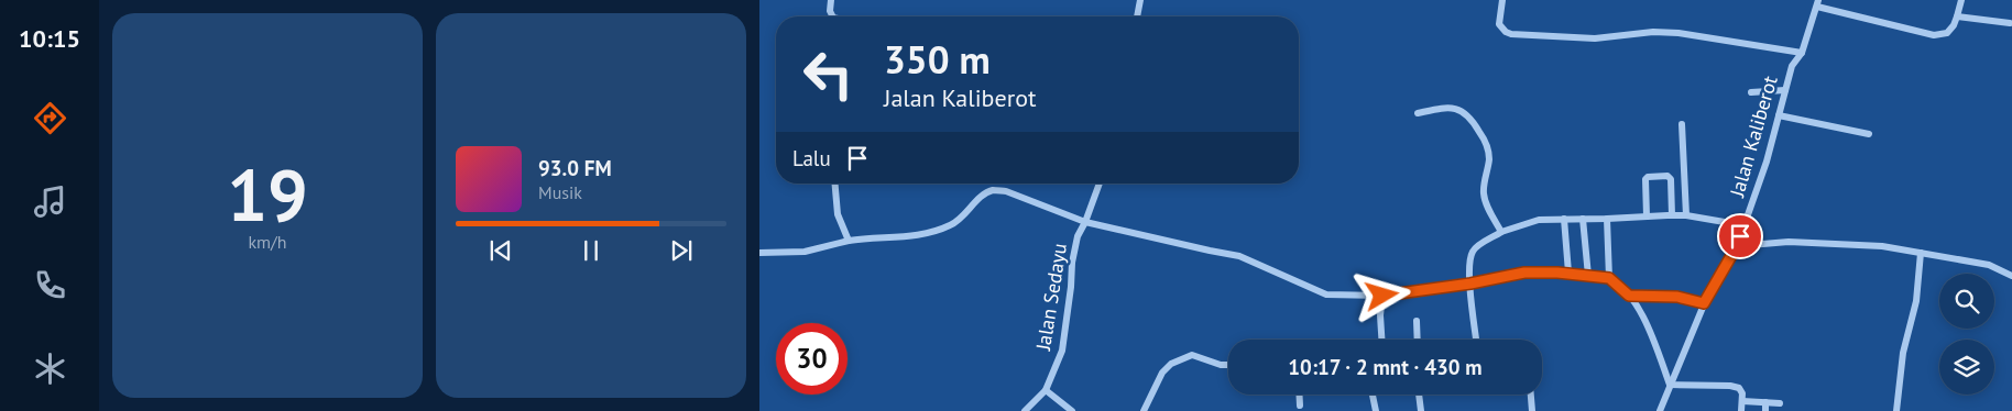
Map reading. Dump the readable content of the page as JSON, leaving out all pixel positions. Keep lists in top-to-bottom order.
{
  "streets": {
    "street": ["Jalan Kaliberot", "Jalan Sedayu"]
  },
  "page": {
    "tabs": "10:15",
    "tile": ["19", "km/h"],
    "turn": ["350 m", "Jalan Kaliberot"],
    "then": "Lalu",
    "song": ["93.0 FM", "Musik"],
    "limit": "30",
    "trip": "10:17 · 2 mnt · 430 m"
  }
}
